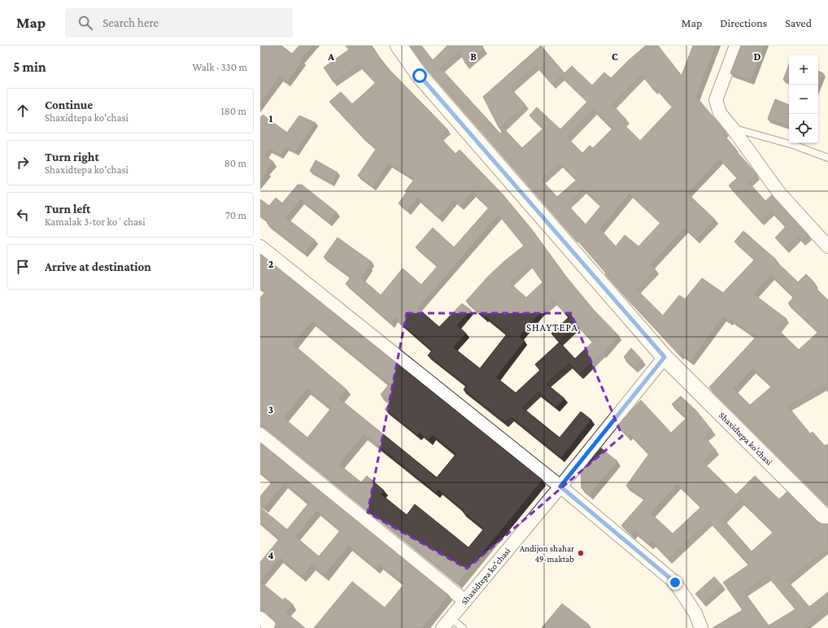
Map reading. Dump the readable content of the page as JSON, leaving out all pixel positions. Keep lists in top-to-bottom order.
{
  "streets": {
    "street": ["Shaxidtepa ko'chasi"]
  },
  "districts": ["SHAYTEPA"],
  "places": ["Andijon shahar 49-maktab"],
  "page": {
    "header": "Map",
    "search": "Search here",
    "nav": ["Map", "Directions", "Saved"],
    "heading": ["5 min", "Walk · 330 m"],
    "map_buttons": ["+", "−"],
    "list": [
      ["Continue", "Shaxidtepa ko'chasi", "180 m"],
      ["Turn right", "Shaxidtepa ko'chasi", "80 m"],
      ["Turn left", "Kamalak 3-tor koʻchasi", "70 m"],
      "Arrive at destination"
    ]
  },
  "grid": {
    "columns": [
      "A",
      "B",
      "C",
      "D"
    ],
    "rows": [
      "1",
      "2",
      "3",
      "4"
    ]
  }
}
